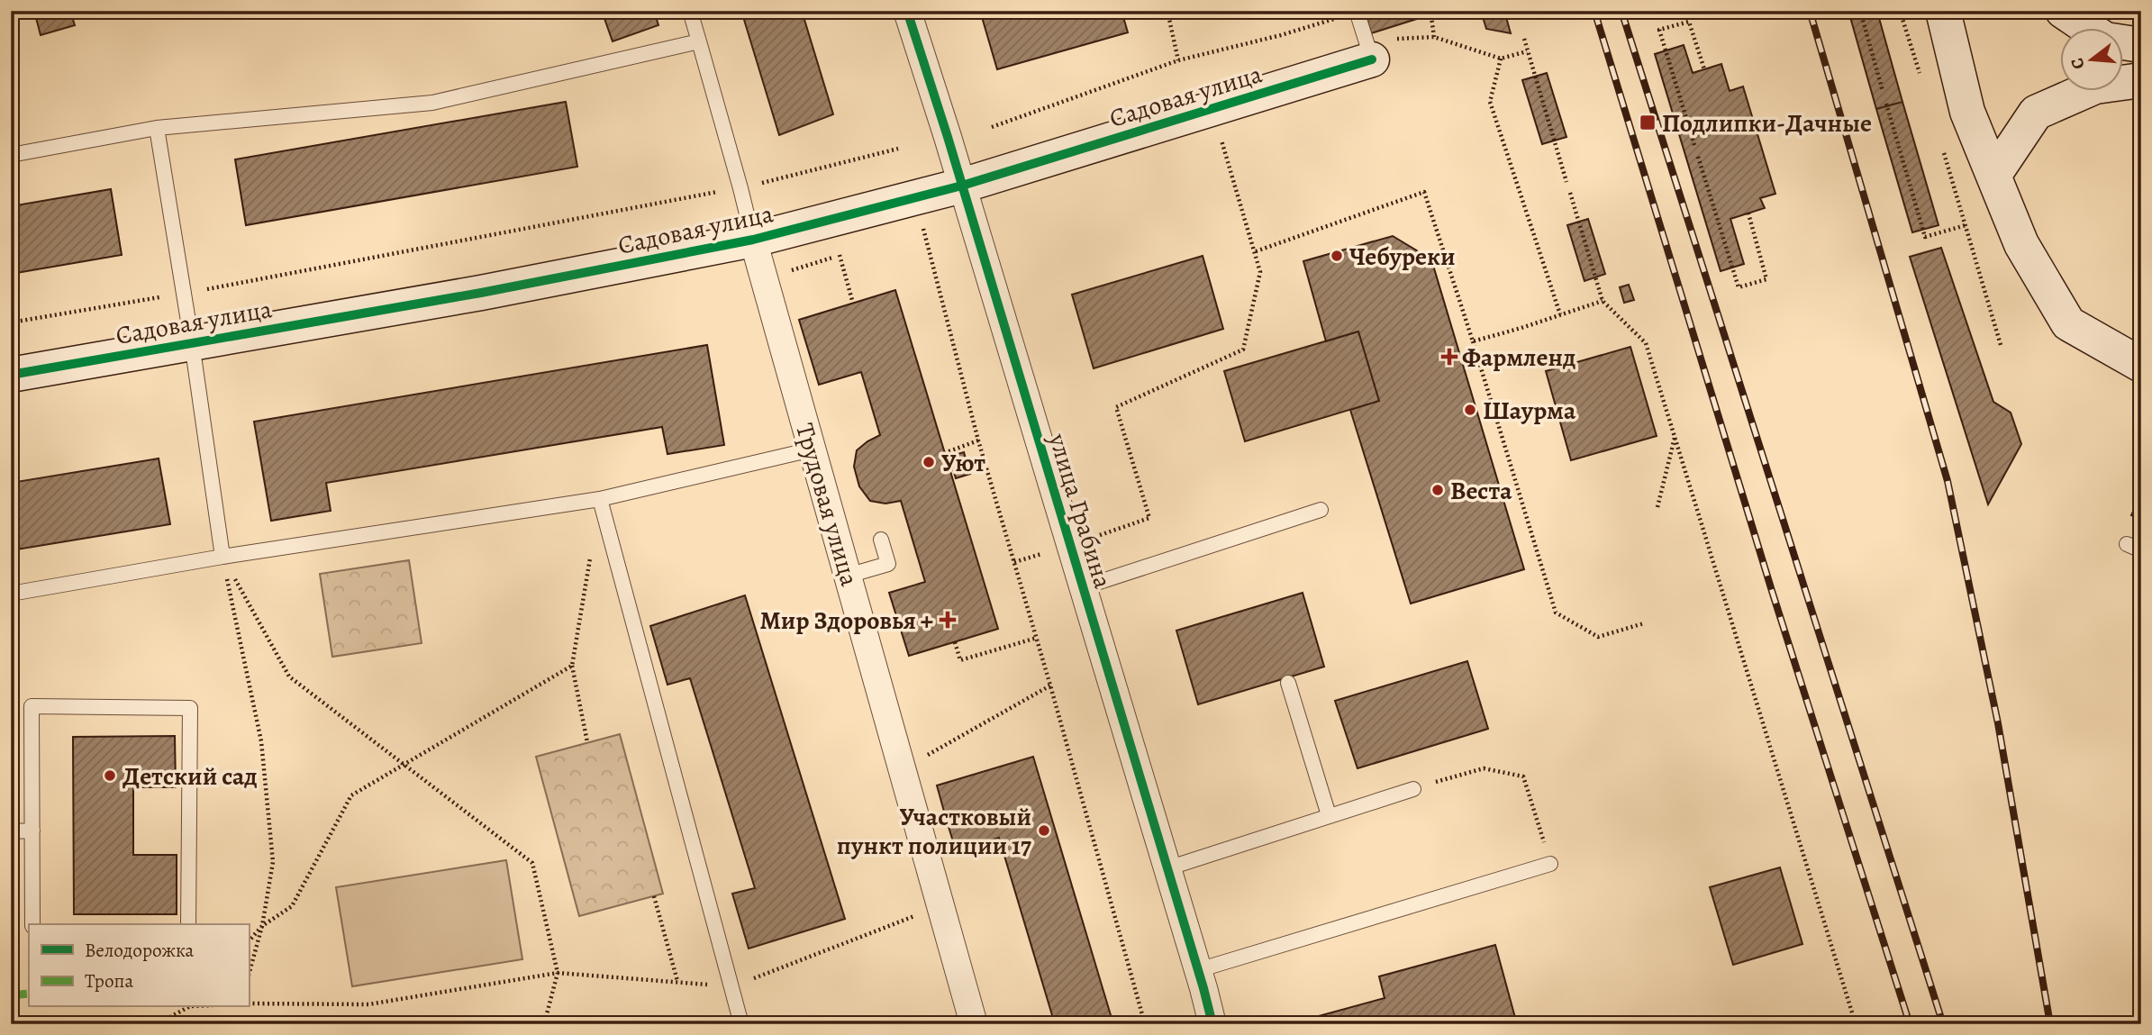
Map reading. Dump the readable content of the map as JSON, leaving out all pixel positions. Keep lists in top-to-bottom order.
{
  "streets": {
    "street": ["Садовая улица", "Трудовая улица", "улица Грабина"]
  },
  "crossings": [
    ["Садовая улица", "Трудовая улица"],
    ["Садовая улица", "улица Грабина"]
  ],
  "places": {
    "transit": ["Подлипки-Дачные"],
    "other": [
      "Чебуреки",
      "Шаурма",
      "Уют",
      "Веста",
      "Детский сад",
      "Участковый пункт полиции 17"
    ],
    "health": ["Фармленд", "Мир Здоровья +"]
  },
  "legend": ["Велодорожка", "Тропа"],
  "north": "left"
}
